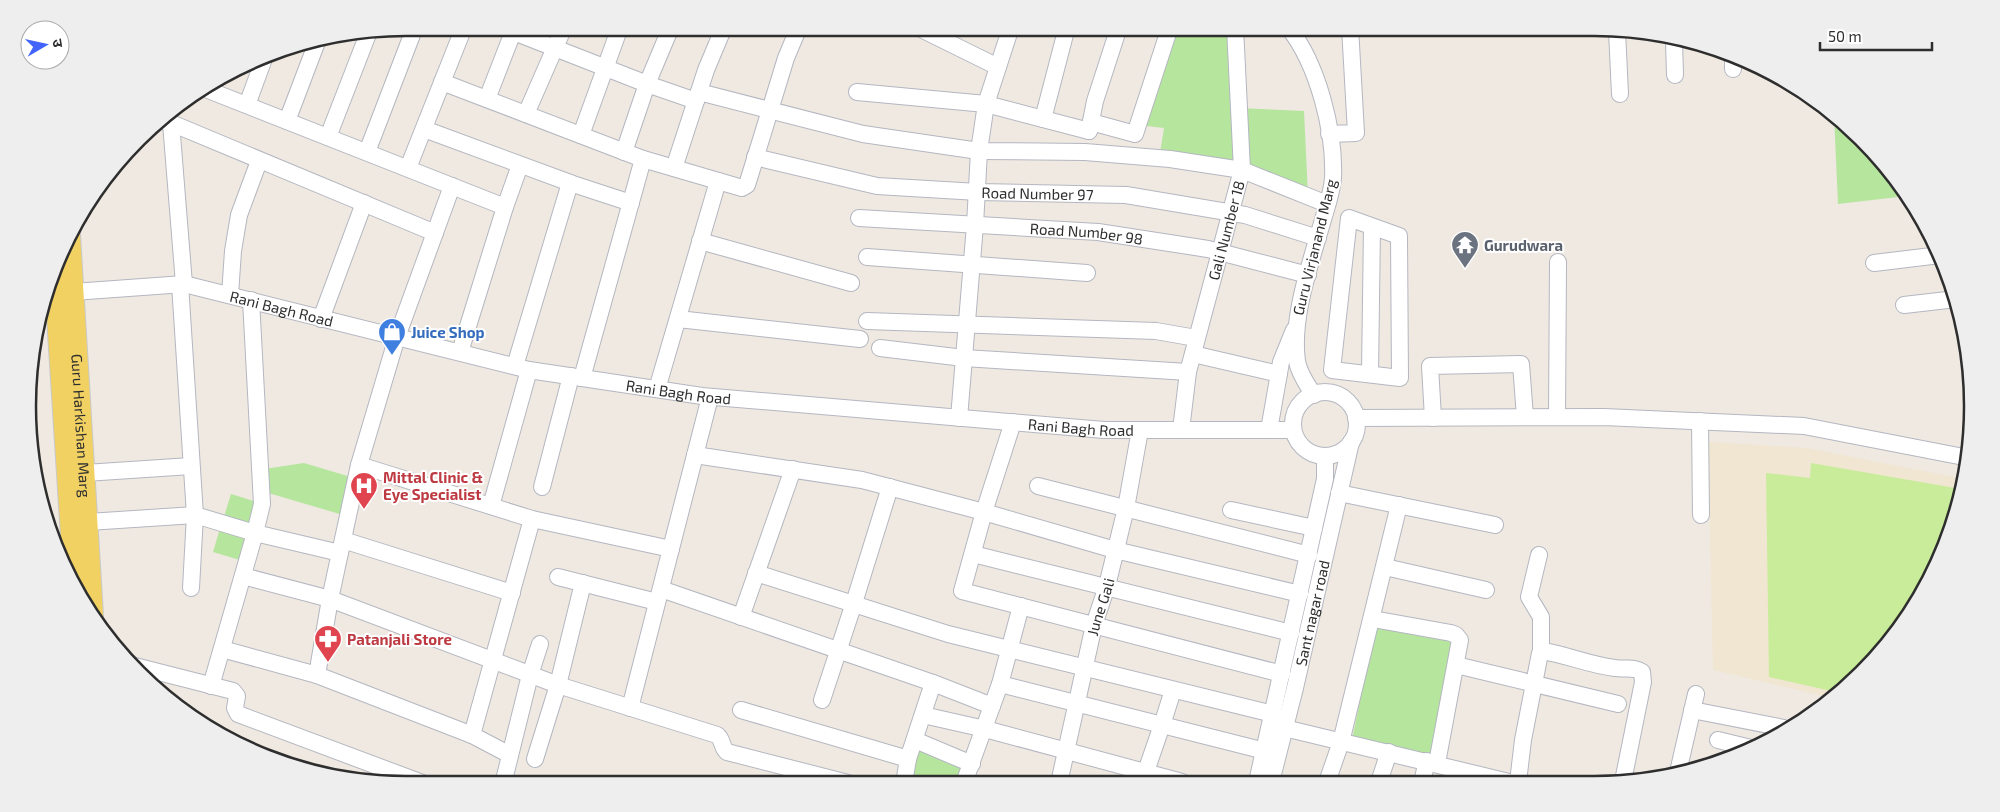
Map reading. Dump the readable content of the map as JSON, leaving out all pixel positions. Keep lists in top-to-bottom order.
{
  "streets": {
    "main road": ["Guru Harkishan Marg"],
    "street": [
      "Road Number 97",
      "Gali Number 18",
      "Road Number 98",
      "Guru Virjanand Marg",
      "Rani Bagh Road",
      "June Gali",
      "Sant nagar road"
    ]
  },
  "crossings": [
    ["Road Number 97", "Gali Number 18"],
    ["Road Number 97", "Guru Virjanand Marg"],
    ["Gali Number 18", "Road Number 98"],
    ["Gali Number 18", "Rani Bagh Road"],
    ["Road Number 98", "Guru Virjanand Marg"],
    ["Guru Virjanand Marg", "Rani Bagh Road"],
    ["Guru Virjanand Marg", "Sant nagar road"],
    ["Rani Bagh Road", "Guru Harkishan Marg"],
    ["Rani Bagh Road", "June Gali"],
    ["Rani Bagh Road", "Sant nagar road"]
  ],
  "places": {
    "temple": ["Gurudwara"],
    "shop": ["Juice Shop"],
    "hospital": ["Mittal Clinic & Eye Specialist"],
    "pharmacy": ["Patanjali Store"]
  },
  "scale_bar": "50 m",
  "north": "right"
}
